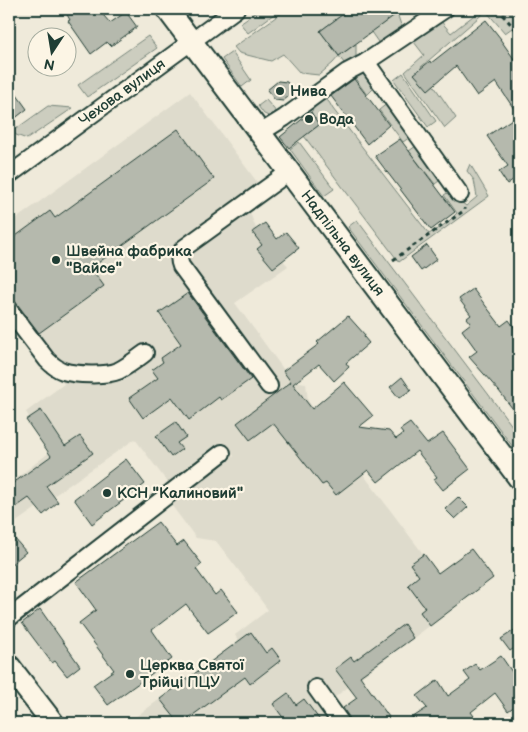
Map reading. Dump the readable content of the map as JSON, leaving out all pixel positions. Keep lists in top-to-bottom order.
{
  "streets": {
    "main road": ["Надпільна вулиця"],
    "street": ["Чехова вулиця"]
  },
  "crossings": [
    ["Чехова вулиця", "Надпільна вулиця"]
  ],
  "places": [
    "Нива",
    "Вода",
    "Швейна фабрика \"Вайсе\"",
    "КСН \"Калиновий\"",
    "Церква Святої Трійці ПЦУ"
  ],
  "north": "bottom"
}
